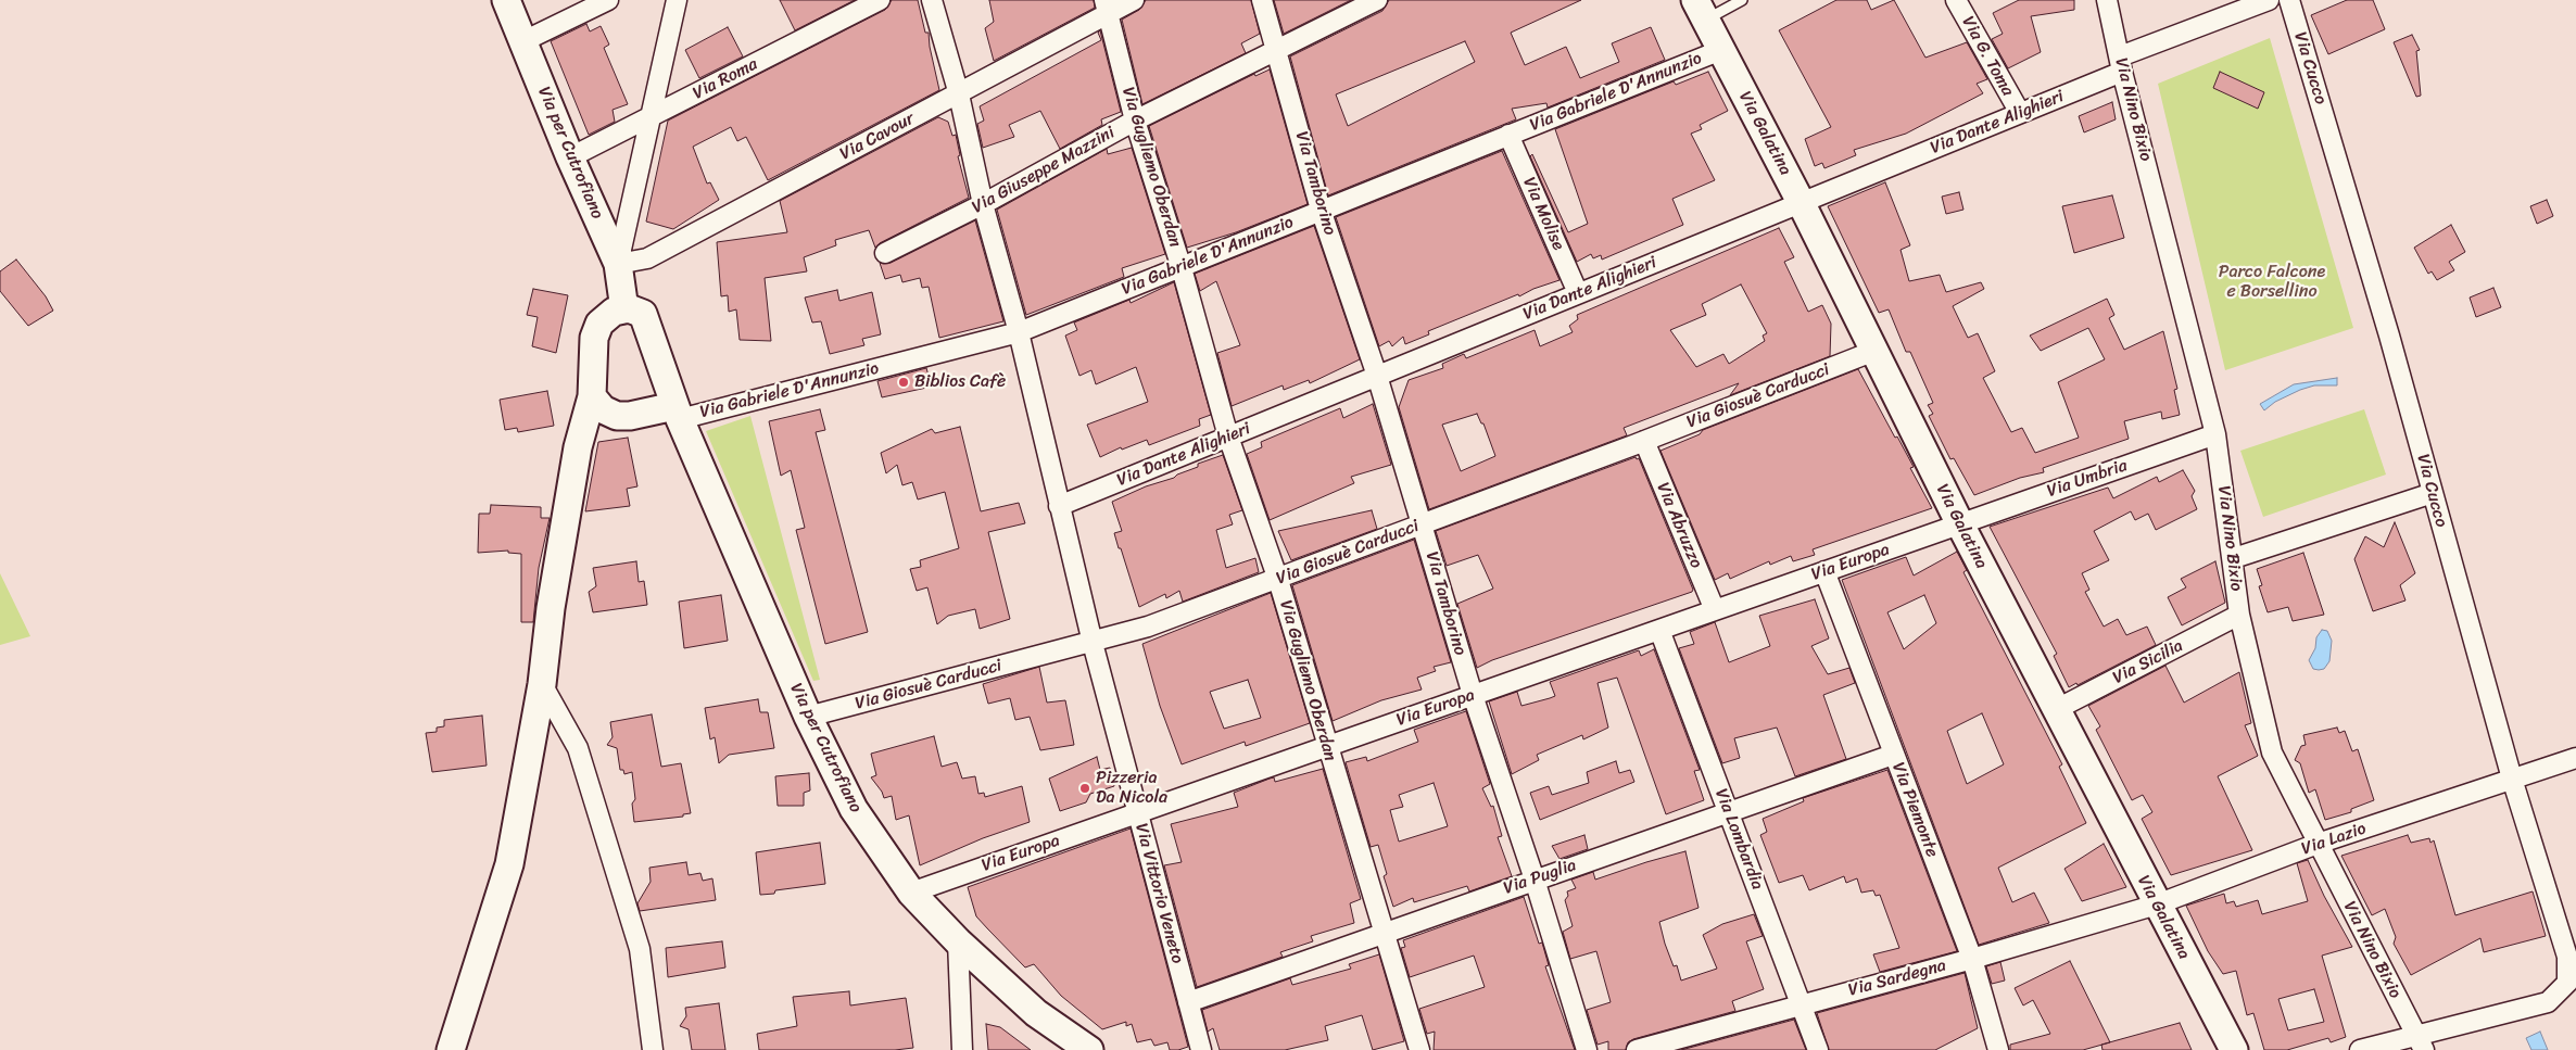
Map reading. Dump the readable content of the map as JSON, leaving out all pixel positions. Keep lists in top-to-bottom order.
{
  "streets": {
    "street": [
      "Via G. Toma",
      "Via Cucco",
      "Via Roma",
      "Via Gabriele D'Annunzio",
      "Via Nino Bixio",
      "Via Dante Alighieri",
      "Via Galatina",
      "Via Cavour",
      "Via per Cutrofiano",
      "Via Gugliemo Oberdan",
      "Via Giuseppe Mazzini",
      "Via Tamborino",
      "Via Molise",
      "Via Giosuè Carducci",
      "Via Umbria",
      "Via Abruzzo",
      "Via Europa",
      "Via Sicilia",
      "Via Piemonte",
      "Via Lombardia",
      "Via Lazio",
      "Via Puglia",
      "Via Vittorio Veneto",
      "Via Sardegna"
    ]
  },
  "crossings": [
    ["Via G. Toma", "Via Dante Alighieri"],
    ["Via Cucco", "Via Nino Bixio"],
    ["Via Cucco", "Via Lazio"],
    ["Via Roma", "Via per Cutrofiano"],
    ["Via Gabriele D'Annunzio", "Via Galatina"],
    ["Via Gabriele D'Annunzio", "Via per Cutrofiano"],
    ["Via Gabriele D'Annunzio", "Via Gugliemo Oberdan"],
    ["Via Gabriele D'Annunzio", "Via Tamborino"],
    ["Via Gabriele D'Annunzio", "Via Molise"],
    ["Via Gabriele D'Annunzio", "Via Vittorio Veneto"],
    ["Via Nino Bixio", "Via Dante Alighieri"],
    ["Via Nino Bixio", "Via Umbria"],
    ["Via Nino Bixio", "Via Sicilia"],
    ["Via Nino Bixio", "Via Lazio"],
    ["Via Dante Alighieri", "Via Galatina"],
    ["Via Dante Alighieri", "Via Gugliemo Oberdan"],
    ["Via Dante Alighieri", "Via Tamborino"],
    ["Via Dante Alighieri", "Via Molise"],
    ["Via Dante Alighieri", "Via Vittorio Veneto"],
    ["Via Galatina", "Via Giosuè Carducci"],
    ["Via Galatina", "Via Umbria"],
    ["Via Galatina", "Via Europa"],
    ["Via Galatina", "Via Sicilia"],
    ["Via Galatina", "Via Lazio"],
    ["Via Galatina", "Via Sardegna"],
    ["Via Cavour", "Via per Cutrofiano"],
    ["Via Cavour", "Via Gugliemo Oberdan"],
    ["Via Cavour", "Via Vittorio Veneto"],
    ["Via per Cutrofiano", "Via Giosuè Carducci"],
    ["Via per Cutrofiano", "Via Europa"],
    ["Via Gugliemo Oberdan", "Via Giuseppe Mazzini"],
    ["Via Gugliemo Oberdan", "Via Giosuè Carducci"],
    ["Via Gugliemo Oberdan", "Via Europa"],
    ["Via Gugliemo Oberdan", "Via Puglia"],
    ["Via Giuseppe Mazzini", "Via Tamborino"],
    ["Via Giuseppe Mazzini", "Via Vittorio Veneto"],
    ["Via Tamborino", "Via Giosuè Carducci"],
    ["Via Tamborino", "Via Europa"],
    ["Via Tamborino", "Via Puglia"],
    ["Via Giosuè Carducci", "Via Abruzzo"],
    ["Via Giosuè Carducci", "Via Vittorio Veneto"],
    ["Via Umbria", "Via Europa"],
    ["Via Abruzzo", "Via Europa"],
    ["Via Europa", "Via Piemonte"],
    ["Via Europa", "Via Lombardia"],
    ["Via Europa", "Via Vittorio Veneto"],
    ["Via Piemonte", "Via Puglia"],
    ["Via Piemonte", "Via Sardegna"],
    ["Via Lombardia", "Via Puglia"],
    ["Via Lombardia", "Via Sardegna"],
    ["Via Lazio", "Via Sardegna"],
    ["Via Puglia", "Via Vittorio Veneto"]
  ],
  "parks": ["Parco Falcone e Borsellino"],
  "places": ["Biblios Cafè", "Pizzeria Da Nicola"]
}
